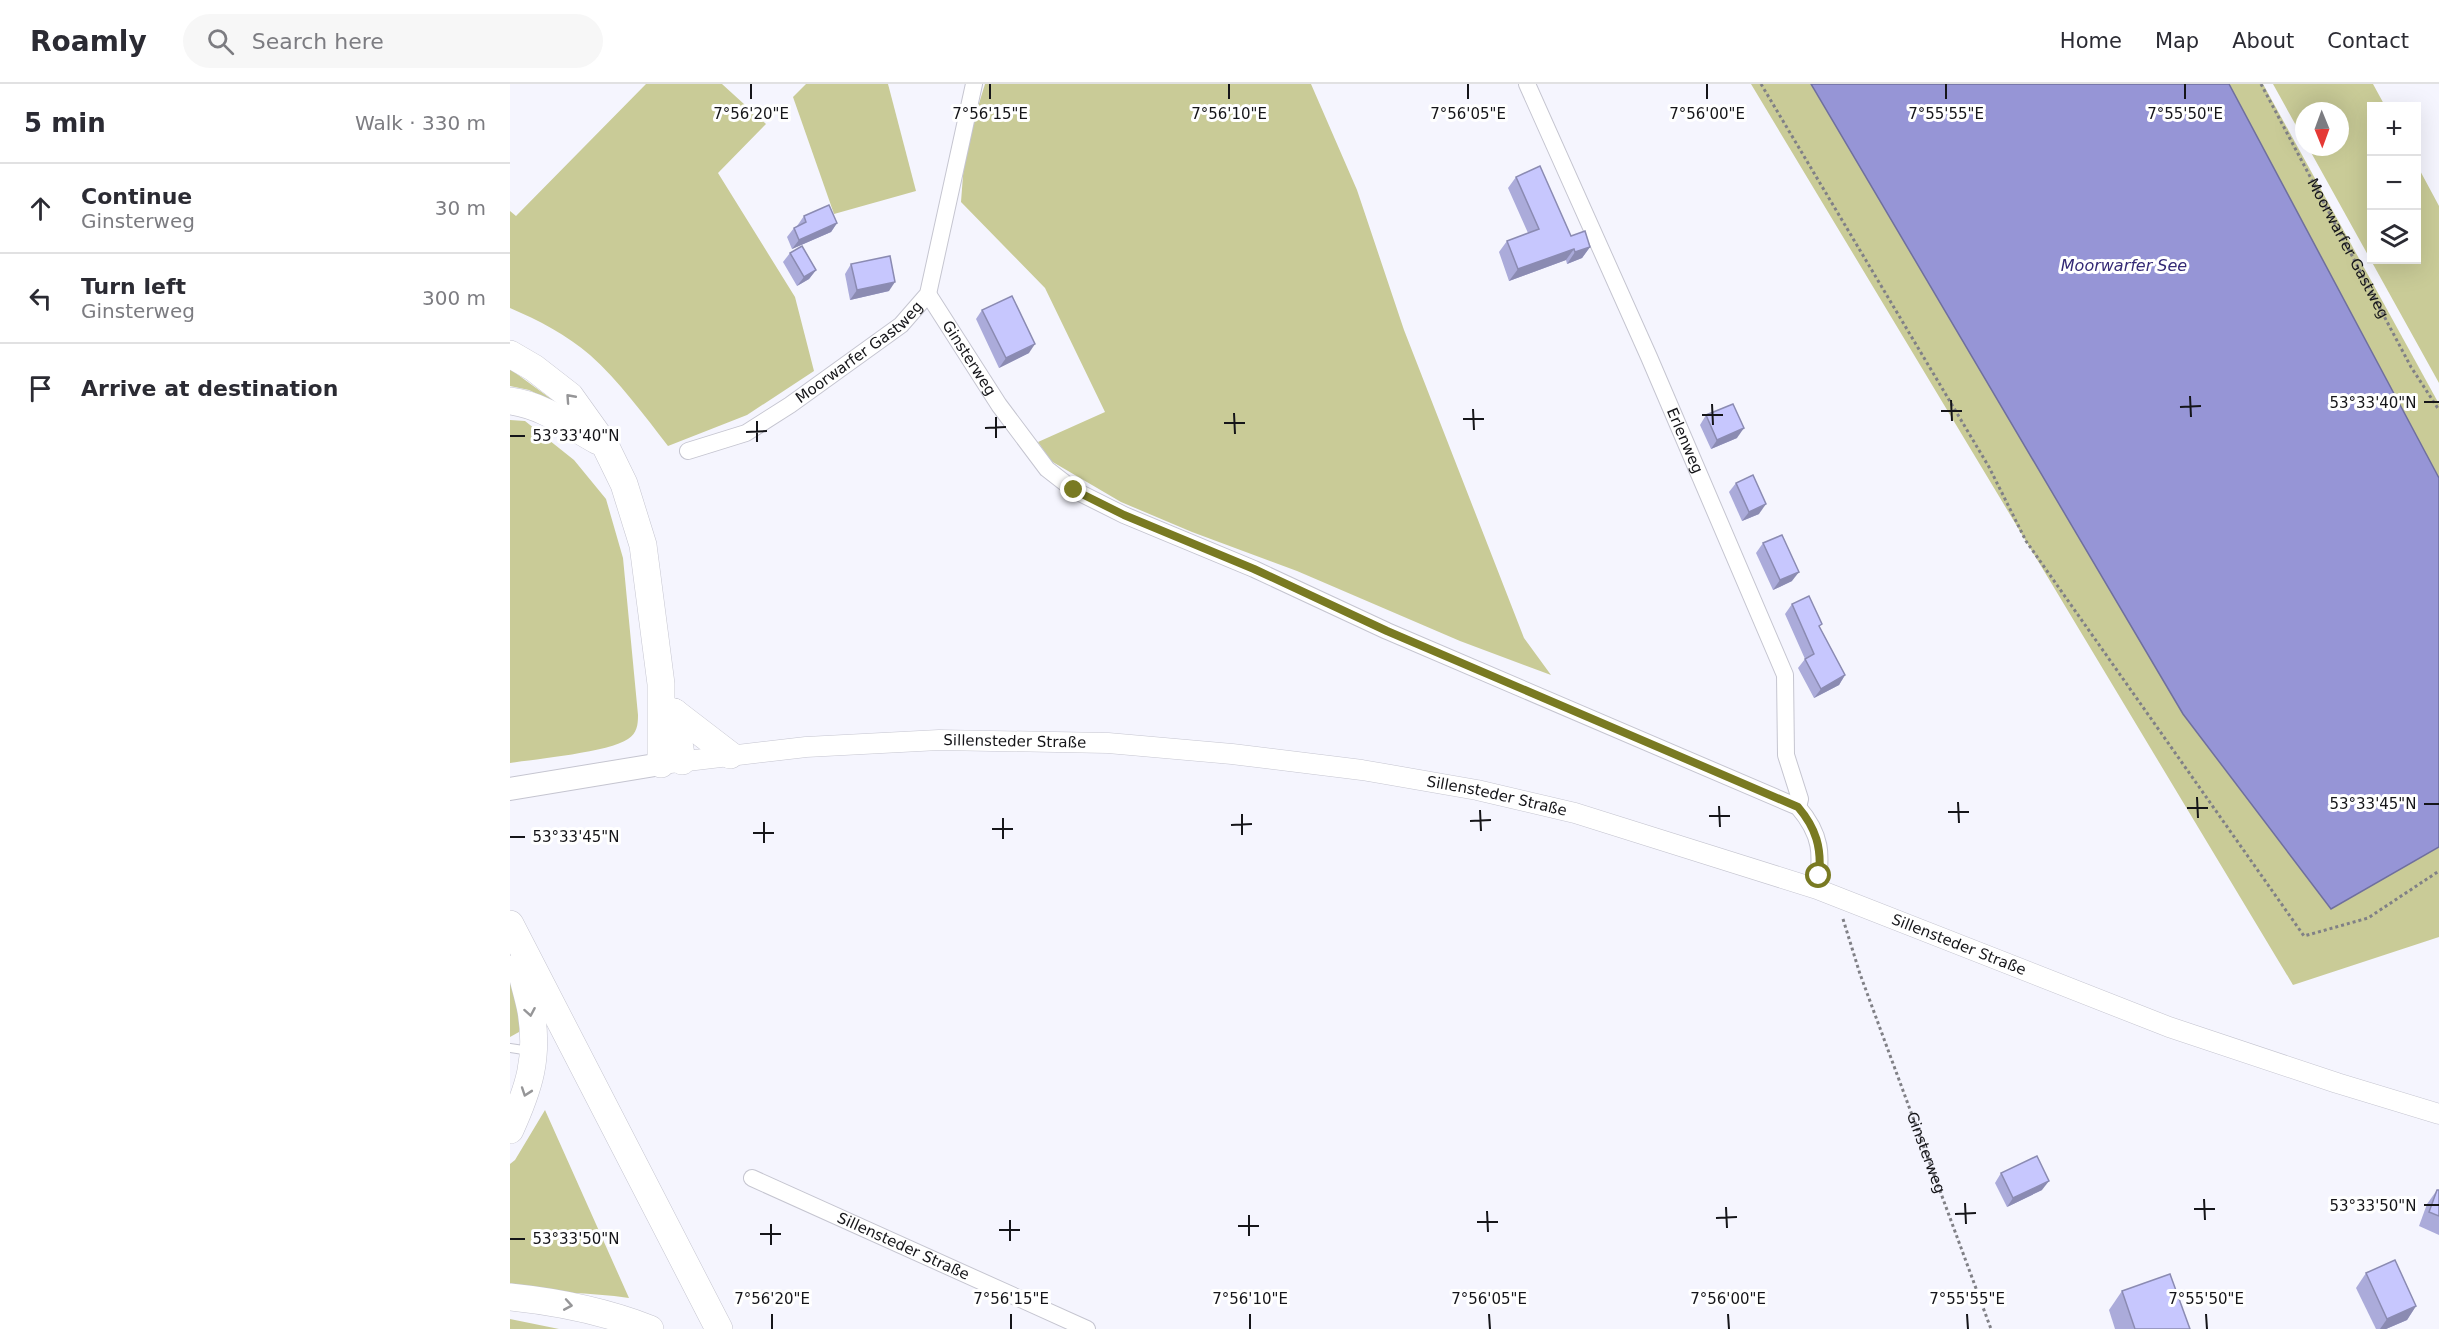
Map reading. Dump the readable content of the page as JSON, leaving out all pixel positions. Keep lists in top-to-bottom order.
{
  "streets": {
    "main road": ["Sillensteder Straße"],
    "street": ["Moorwarfer Gastweg", "Ginsterweg", "Erlenweg"]
  },
  "crossings": [
    ["Moorwarfer Gastweg", "Ginsterweg"],
    ["Ginsterweg", "Erlenweg"]
  ],
  "water": ["Moorwarfer See"],
  "north": "bottom",
  "page": {
    "header": "Roamly",
    "search": "Search here",
    "nav": [
      "Home",
      "Map",
      "About",
      "Contact"
    ],
    "heading": ["5 min", "Walk · 330 m"],
    "map_buttons": ["+", "−"],
    "list": [
      ["Continue", "Ginsterweg", "30 m"],
      ["Turn left", "Ginsterweg", "300 m"],
      "Arrive at destination"
    ]
  },
  "coordinates": [
    "7°56'20\"E",
    "7°56'15\"E",
    "7°56'10\"E",
    "7°56'05\"E",
    "7°56'00\"E",
    "7°55'55\"E",
    "7°55'50\"E",
    "53°33'40\"N",
    "53°33'45\"N",
    "53°33'50\"N"
  ]
}
